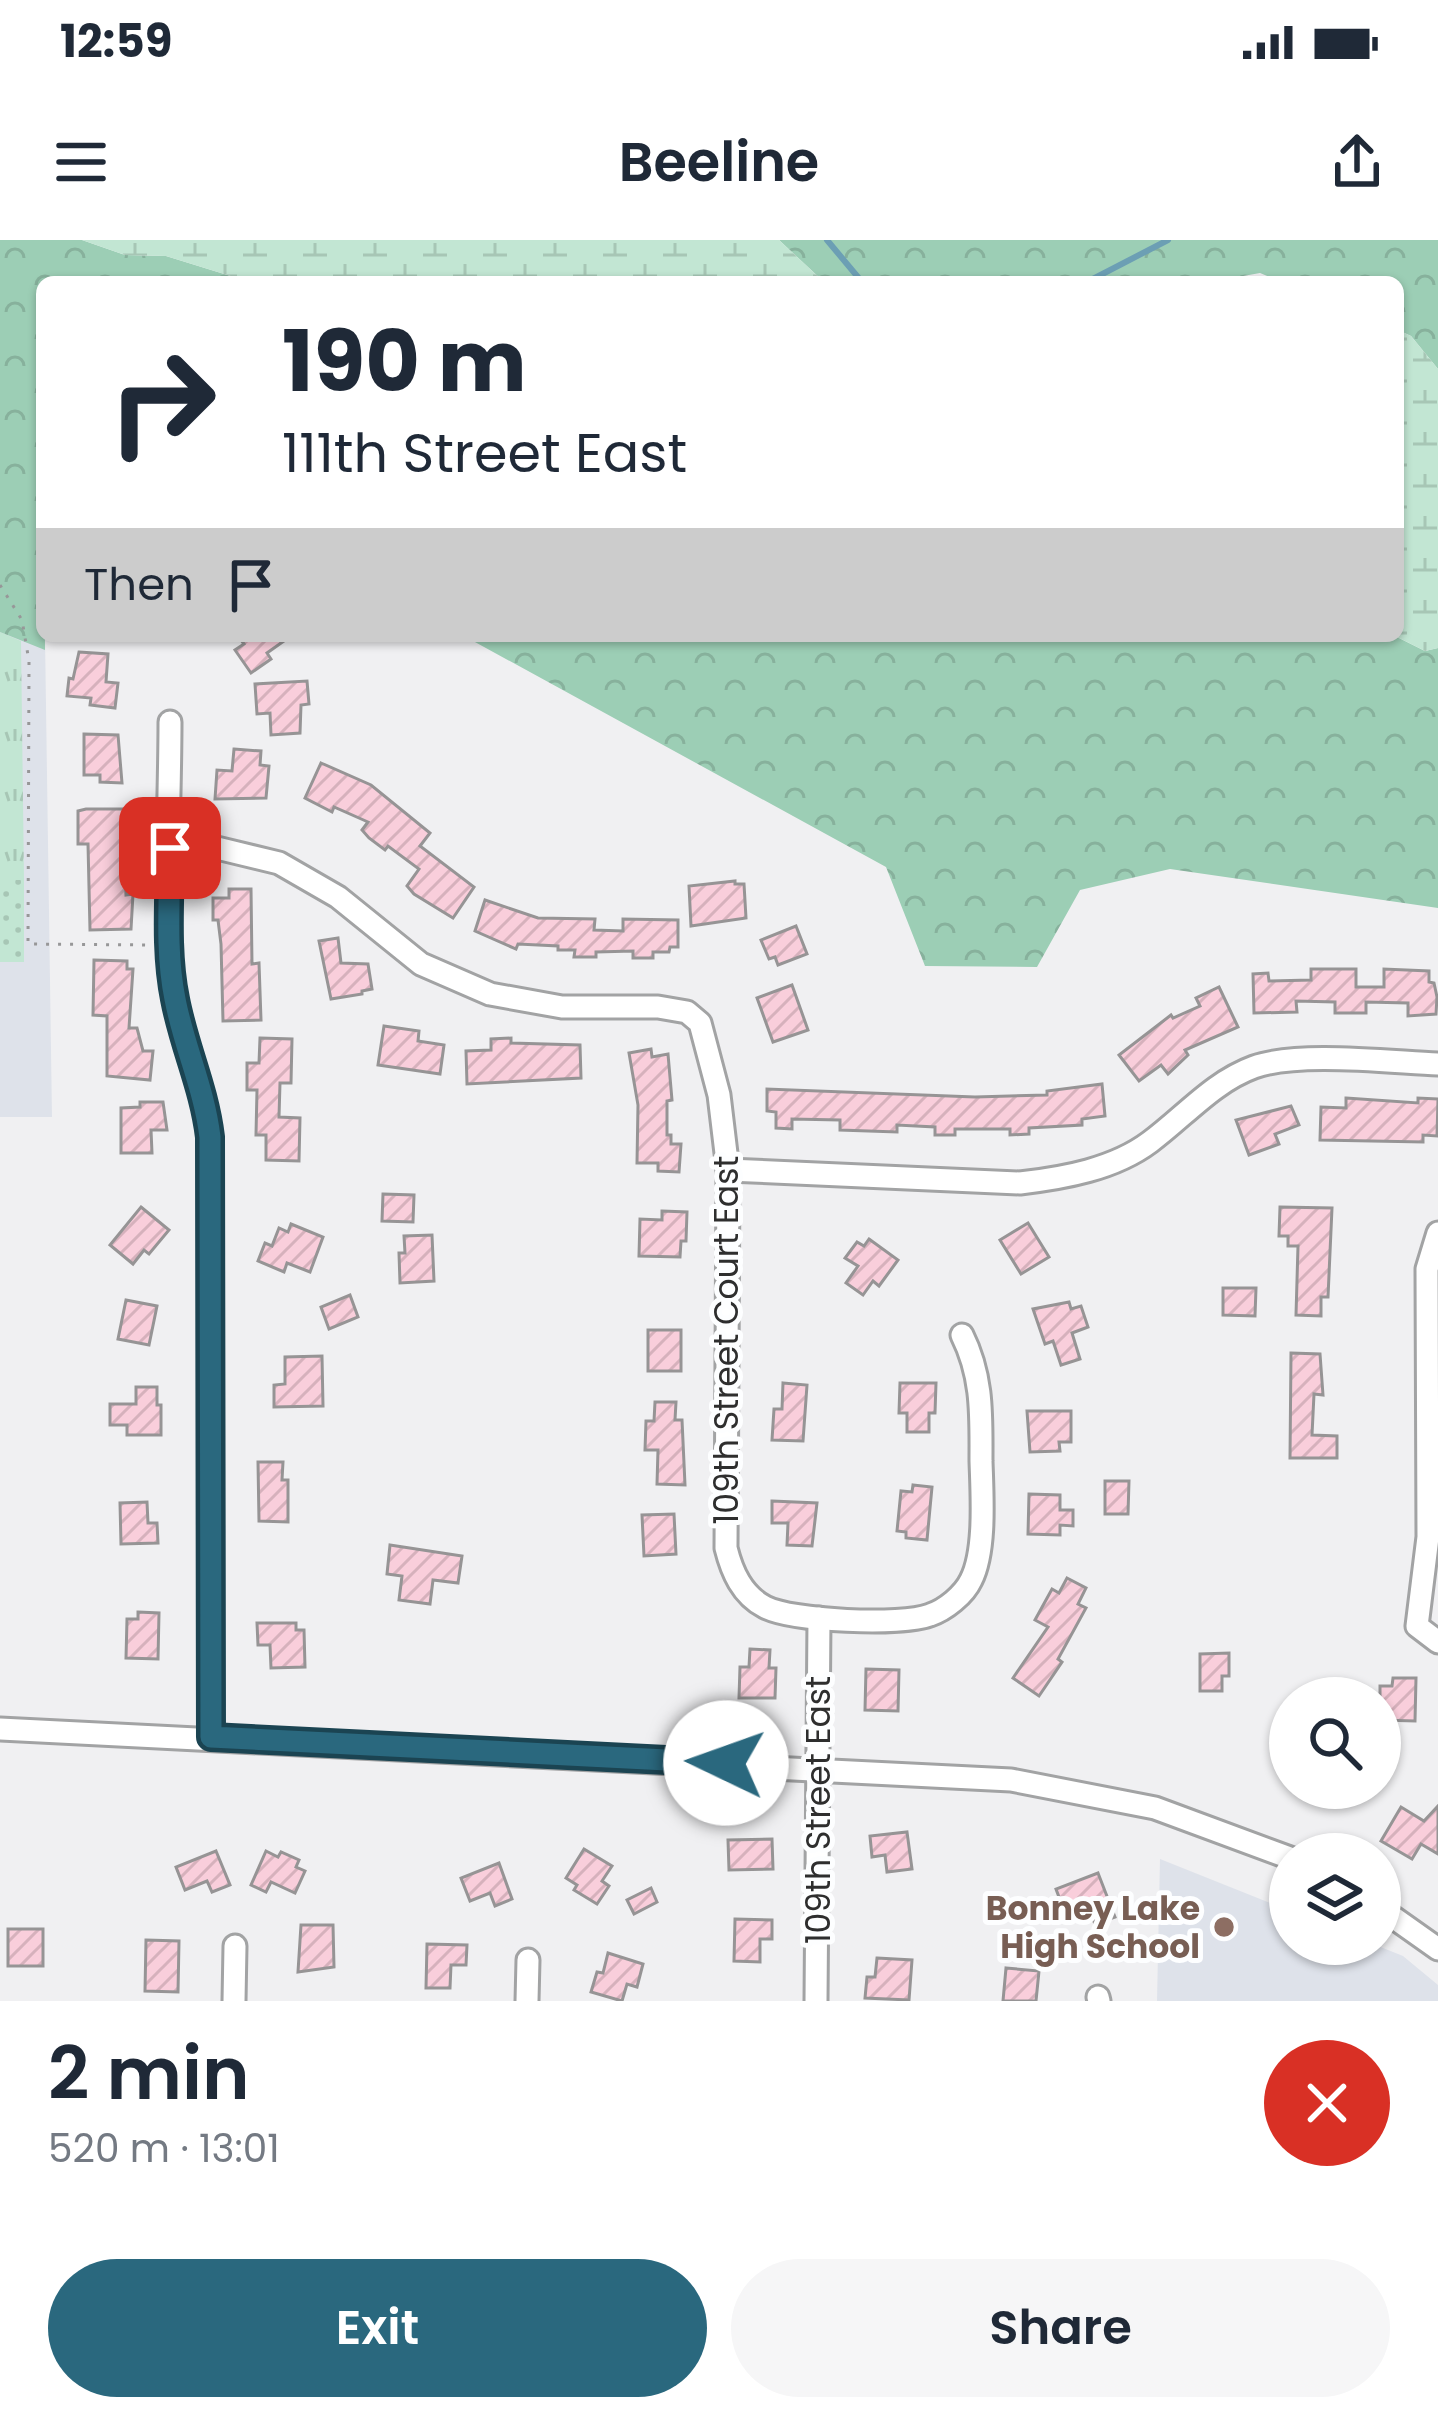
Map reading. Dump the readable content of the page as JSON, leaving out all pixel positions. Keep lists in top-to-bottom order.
{
  "streets": {
    "street": ["109th Street Court East", "109th Street East"]
  },
  "crossings": [
    ["109th Street Court East", "109th Street East"]
  ],
  "places": ["Bonney Lake High School"],
  "page": {
    "status": "12:59",
    "header": "Beeline",
    "turn": ["190 m", "111th Street East"],
    "then": "Then",
    "heading": ["2 min", "520 m · 13:01"],
    "buttons": ["Exit", "Share"]
  }
}
